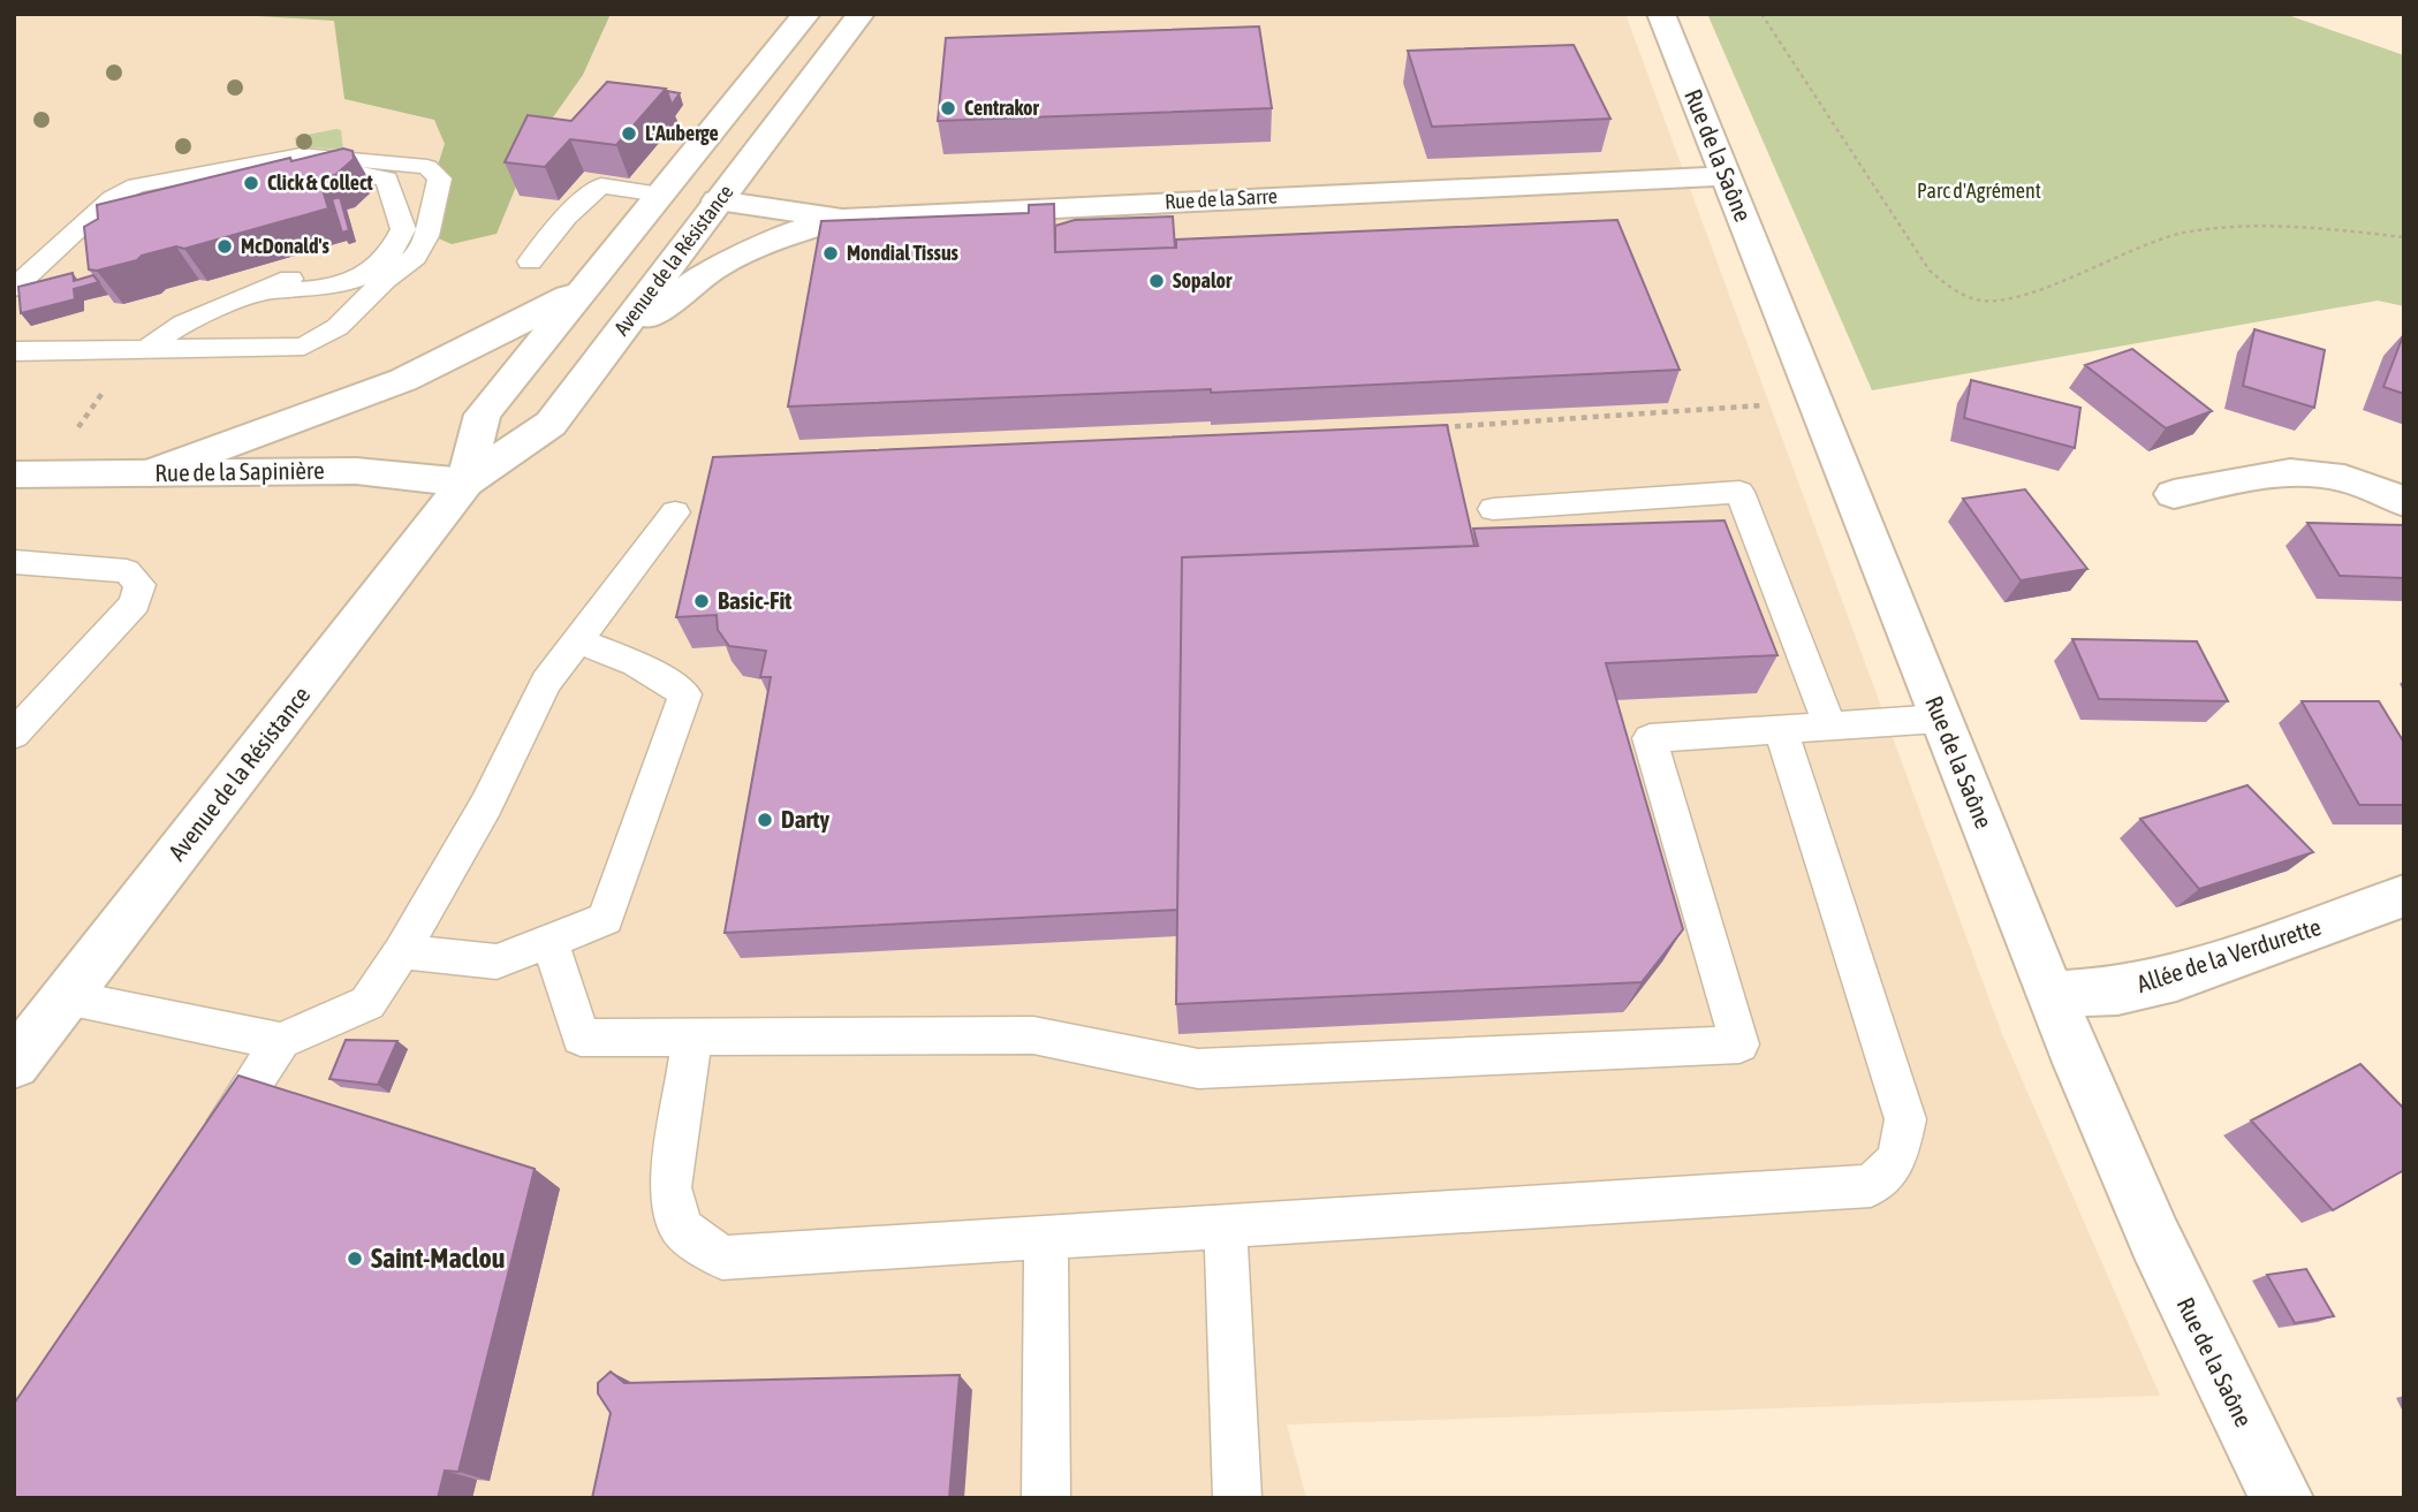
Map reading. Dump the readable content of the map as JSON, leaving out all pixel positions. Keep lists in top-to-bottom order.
{
  "streets": {
    "street": [
      "Rue de la Saône",
      "Rue de la Sarre",
      "Avenue de la Résistance",
      "Rue de la Sapinière",
      "Allée de la Verdurette"
    ]
  },
  "crossings": [
    ["Rue de la Saône", "Rue de la Sarre"],
    ["Rue de la Saône", "Allée de la Verdurette"],
    ["Rue de la Sarre", "Avenue de la Résistance"],
    ["Avenue de la Résistance", "Rue de la Sapinière"]
  ],
  "parks": ["Parc d'Agrément"],
  "places": [
    "Centrakor",
    "L'Auberge",
    "Click & Collect",
    "McDonald's",
    "Mondial Tissus",
    "Sopalor",
    "Basic-Fit",
    "Darty",
    "Saint-Maclou"
  ]
}
